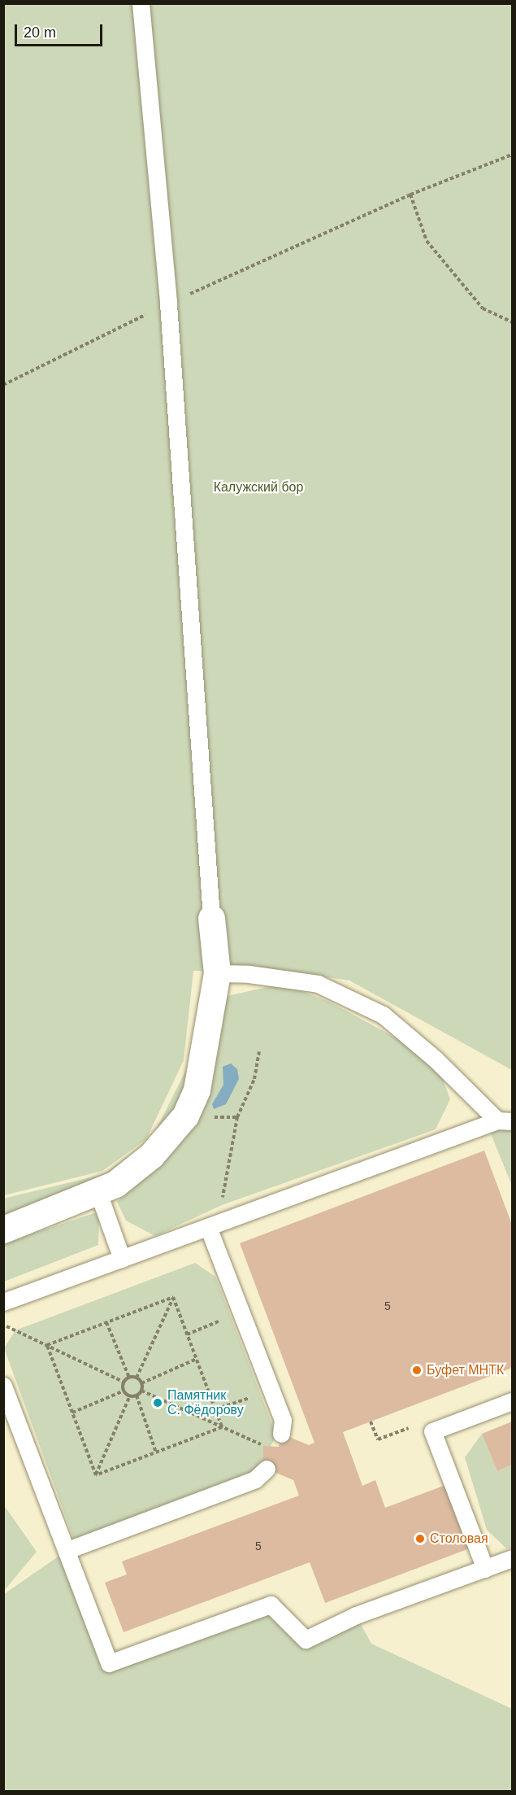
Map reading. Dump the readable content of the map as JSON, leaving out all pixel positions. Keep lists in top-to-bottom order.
{
  "parks": ["Калужский бор"],
  "places": ["Буфет МНТК", "Памятник С. Фёдорову", "Столовая"],
  "house_numbers": ["5", "5"],
  "scale_bar": "20 m"
}
